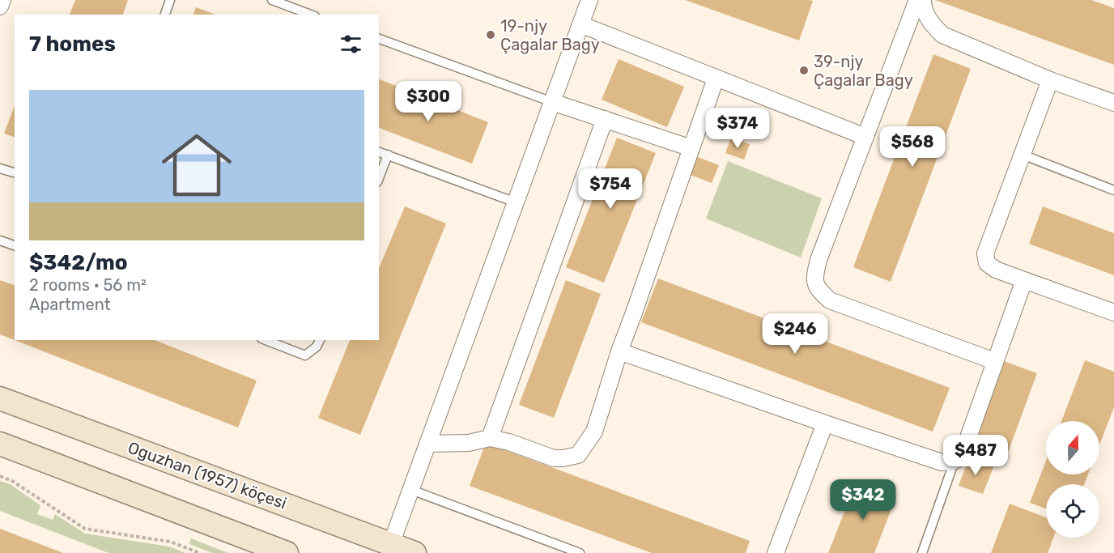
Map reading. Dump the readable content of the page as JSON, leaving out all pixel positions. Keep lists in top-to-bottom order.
{
  "streets": {
    "main road": ["Oguzhan (1957) köçesi"]
  },
  "places": ["19-njy Çagalar Bagy", "39-njy Çagalar Bagy"],
  "north": "top",
  "page": {
    "heading": "7 homes",
    "list": [
      {
        "name": "$342/mo",
        "note": "2 rooms · 56 m² · Apartment"
      }
    ],
    "price": [
      "$300",
      "$374",
      "$568",
      "$754",
      "$246",
      "$487",
      "$342"
    ]
  }
}
